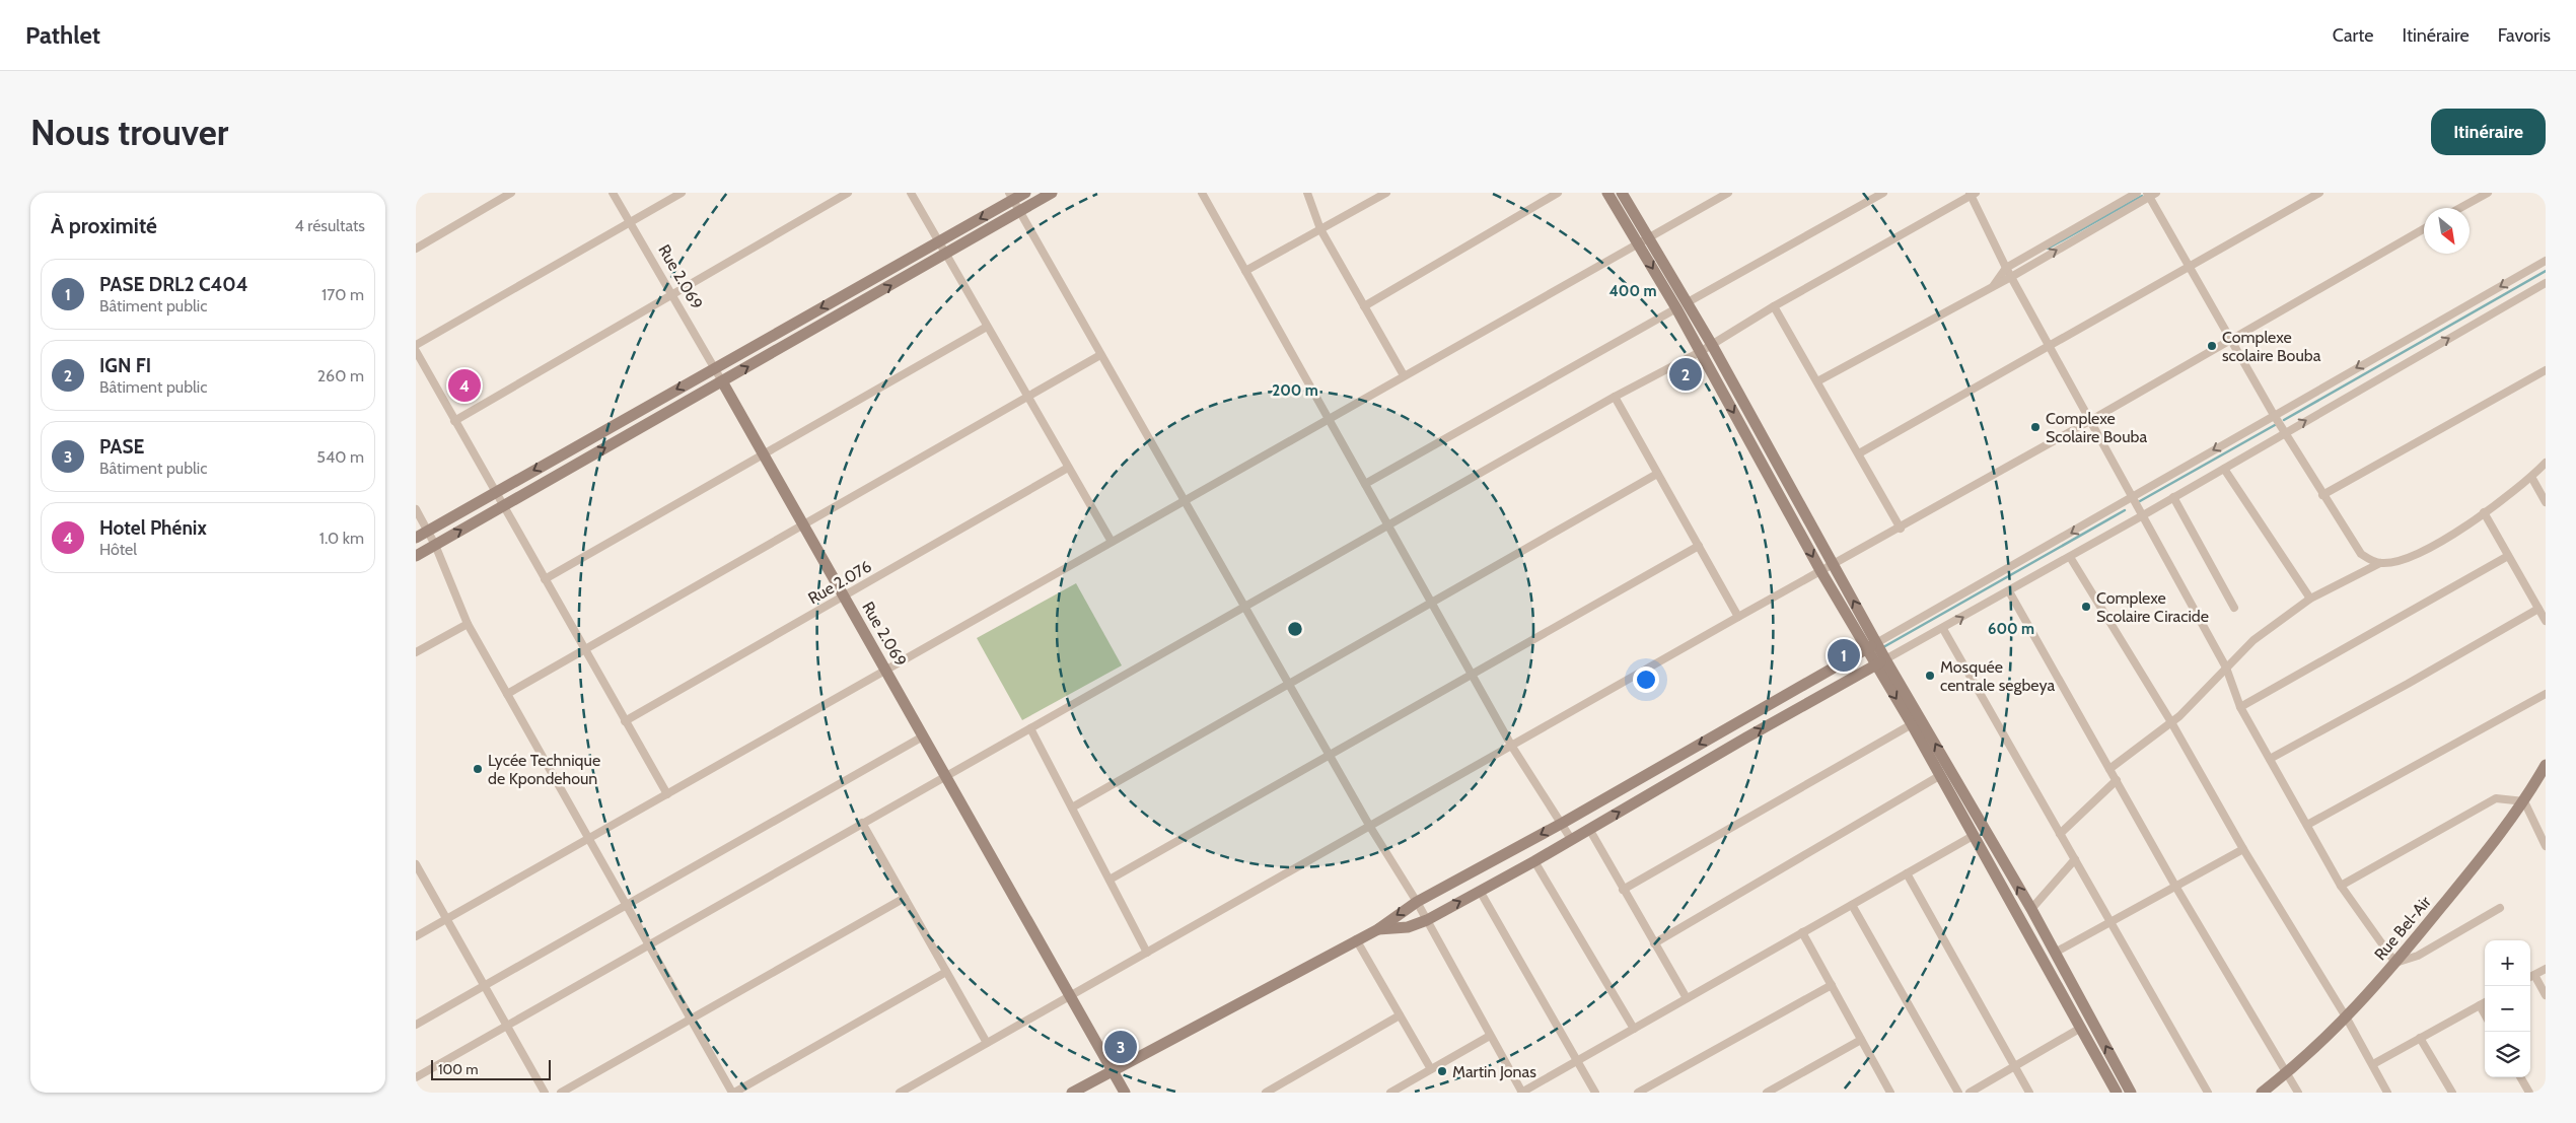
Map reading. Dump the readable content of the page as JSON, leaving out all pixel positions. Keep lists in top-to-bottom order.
{
  "streets": {
    "street": ["Rue 2.069", "Rue 2.076", "Rue Bel-Air"]
  },
  "crossings": [
    ["Rue 2.069", "Rue 2.076"]
  ],
  "places": [
    "Complexe scolaire Bouba",
    "Complexe Scolaire Bouba",
    "Complexe Scolaire Ciracide",
    "Mosquée centrale segbeya",
    "Lycée Technique de Kpondehoun",
    "Martin Jonas"
  ],
  "scale_bar": "100 m",
  "north": "bottom right",
  "page": {
    "header": "Pathlet",
    "nav": ["Carte", "Itinéraire", "Favoris"],
    "buttons": "Itinéraire",
    "title": "Nous trouver",
    "heading": ["À proximité", "4 résultats"],
    "list": [
      {
        "mark": "1",
        "name": "PASE DRL2 C404",
        "note": "Bâtiment public",
        "value": "170 m"
      },
      {
        "mark": "2",
        "name": "IGN FI",
        "note": "Bâtiment public",
        "value": "260 m"
      },
      {
        "mark": "3",
        "name": "PASE",
        "note": "Bâtiment public",
        "value": "540 m"
      },
      {
        "mark": "4",
        "name": "Hotel Phénix",
        "note": "Hôtel",
        "value": "1.0 km"
      }
    ],
    "pins": [
      "2",
      "4",
      "1",
      "3"
    ],
    "map_buttons": ["+", "−"],
    "scale": "100 m"
  },
  "rings": ["400 m", "200 m", "600 m"]
}
